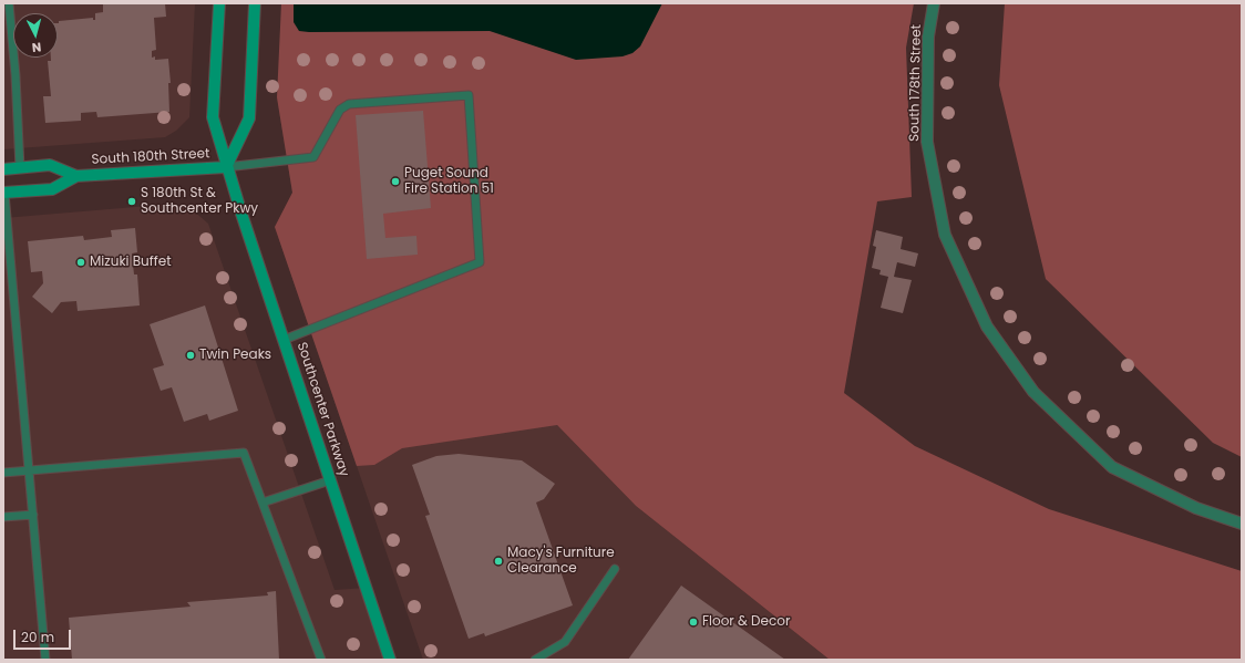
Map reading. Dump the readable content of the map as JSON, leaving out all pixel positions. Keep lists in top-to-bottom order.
{
  "streets": {
    "main road": ["South 180th Street", "Southcenter Parkway"],
    "street": ["South 178th Street"]
  },
  "crossings": [
    ["South 180th Street", "Southcenter Parkway"]
  ],
  "places": [
    "Puget Sound Fire Station 51",
    "S 180th St & Southcenter Pkwy",
    "Mizuki Buffet",
    "Twin Peaks",
    "Macy's Furniture Clearance",
    "Floor & Decor"
  ],
  "scale_bar": "20 m",
  "north": "bottom"
}
